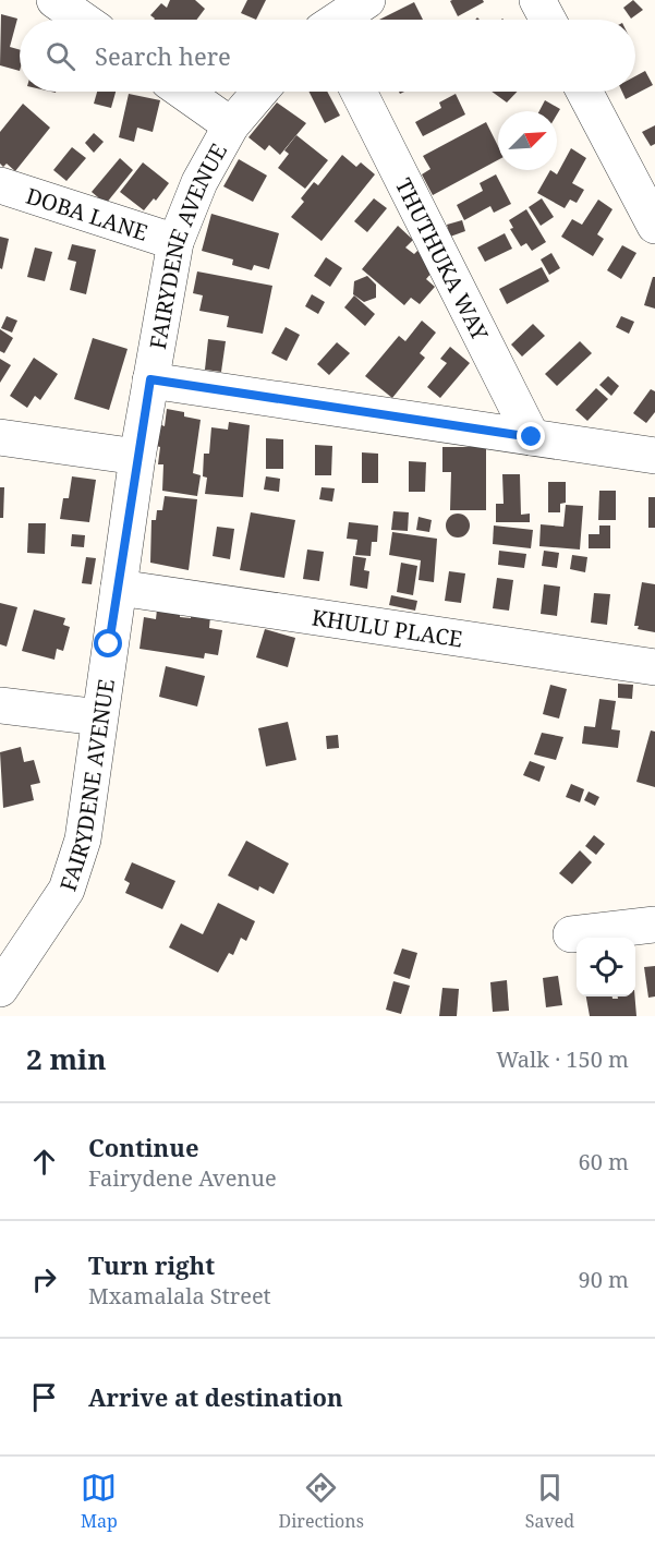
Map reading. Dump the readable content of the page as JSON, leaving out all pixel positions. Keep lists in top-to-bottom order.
{
  "streets": {
    "street": [
      "DOBA LANE",
      "FAIRYDENE AVENUE",
      "THUTHUKA WAY",
      "KHULU PLACE"
    ]
  },
  "crossings": [
    ["DOBA LANE", "FAIRYDENE AVENUE"],
    ["FAIRYDENE AVENUE", "KHULU PLACE"]
  ],
  "north": "top right",
  "page": {
    "search": "Search here",
    "heading": ["2 min", "Walk · 150 m"],
    "list": [
      ["Continue", "Fairydene Avenue", "60 m"],
      ["Turn right", "Mxamalala Street", "90 m"],
      "Arrive at destination"
    ],
    "nav": ["Map", "Directions", "Saved"]
  }
}
